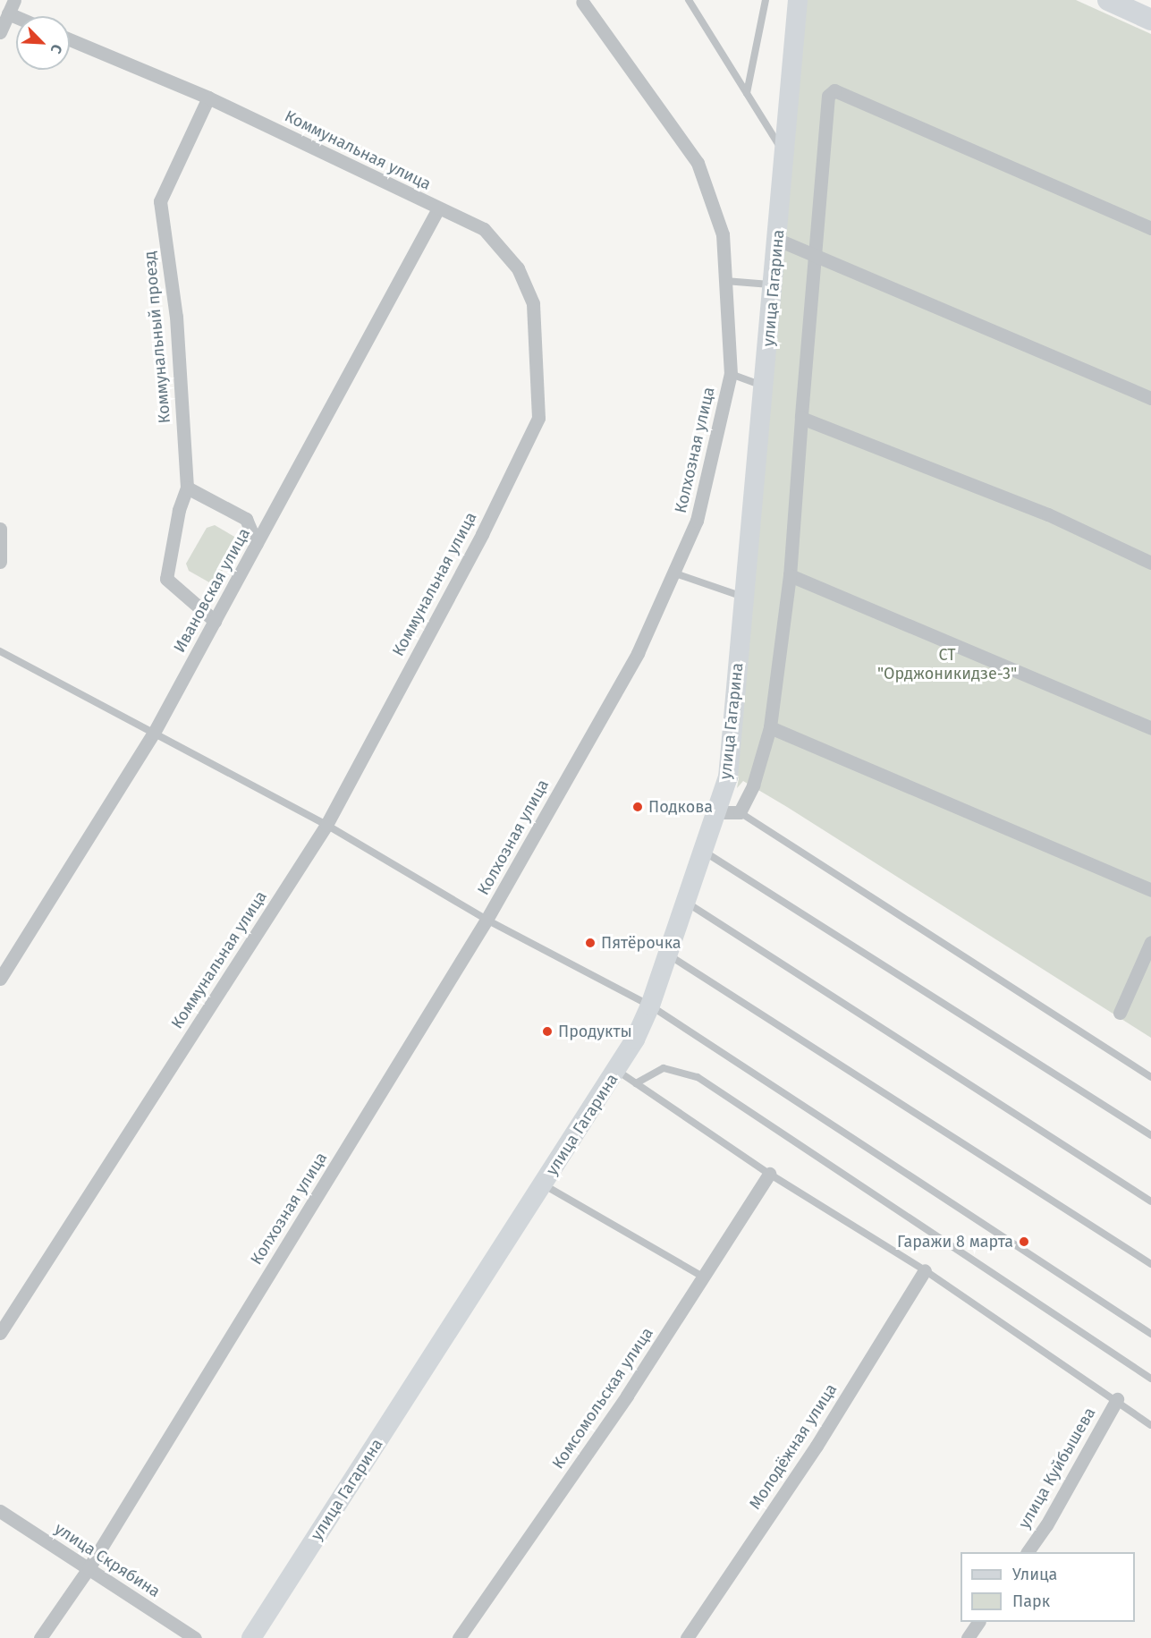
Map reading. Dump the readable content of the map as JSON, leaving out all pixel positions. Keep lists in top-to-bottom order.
{
  "streets": {
    "main road": ["улица Гагарина"],
    "street": [
      "Коммунальная улица",
      "Коммунальный проезд",
      "Колхозная улица",
      "Ивановская улица",
      "Комсомольская улица",
      "Молодёжная улица",
      "улица Куйбышева",
      "улица Скрябина"
    ]
  },
  "crossings": [
    ["Коммунальная улица", "Коммунальный проезд"],
    ["Коммунальная улица", "Ивановская улица"],
    ["Коммунальный проезд", "Ивановская улица"],
    ["Колхозная улица", "улица Скрябина"]
  ],
  "parks": ["СТ \"Орджоникидзе-3\""],
  "places": [
    "Подкова",
    "Пятёрочка",
    "Продукты",
    "Гаражи 8 марта"
  ],
  "legend": ["Улица", "Парк"],
  "north": "bottom right"
}
